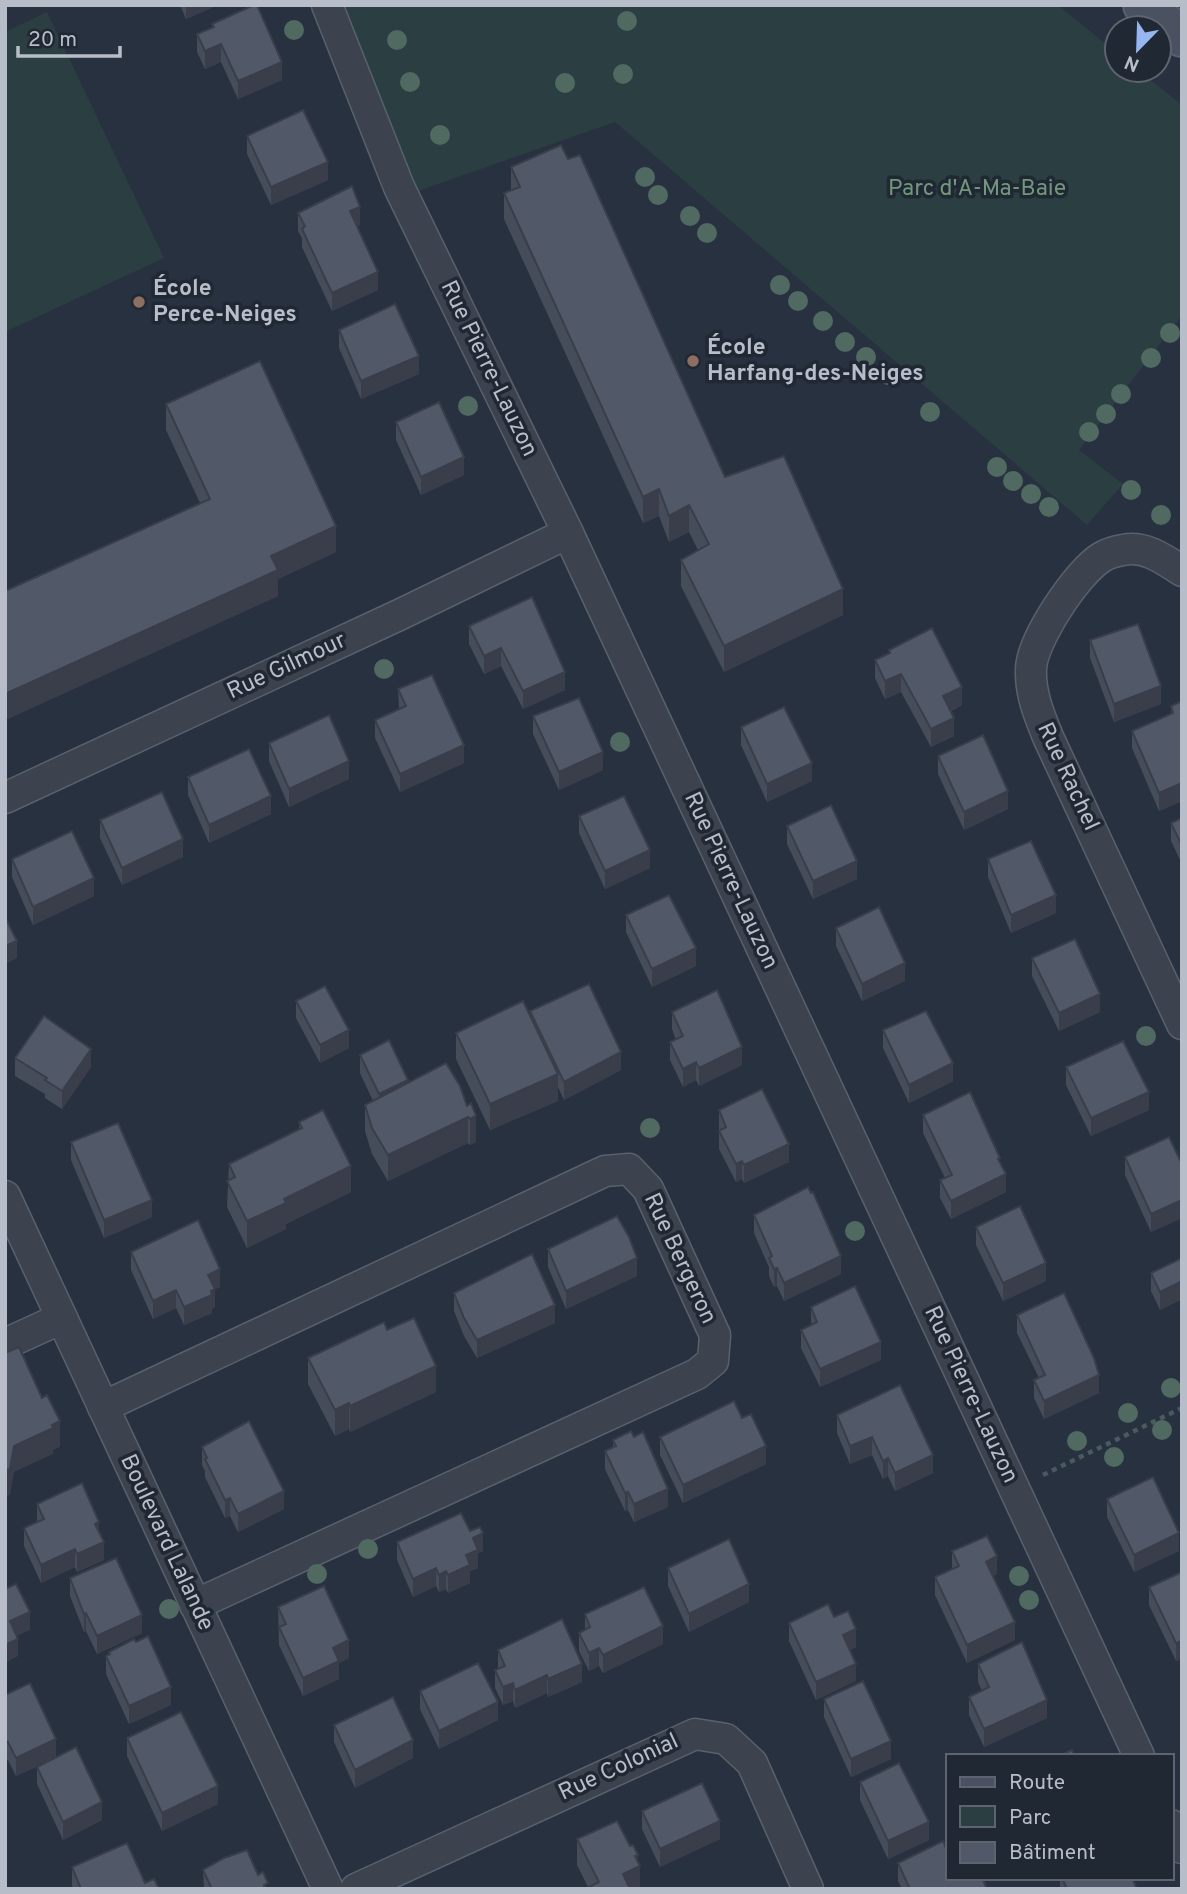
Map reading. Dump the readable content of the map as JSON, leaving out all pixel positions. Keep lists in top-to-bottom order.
{
  "streets": {
    "street": [
      "Rue Pierre-Lauzon",
      "Rue Gilmour",
      "Rue Rachel",
      "Rue Bergeron",
      "Boulevard Lalande",
      "Rue Colonial"
    ]
  },
  "crossings": [
    ["Rue Pierre-Lauzon", "Rue Gilmour"],
    ["Rue Bergeron", "Boulevard Lalande"]
  ],
  "parks": ["Parc d'A-Ma-Baie"],
  "places": ["École Perce-Neiges", "École Harfang-des-Neiges"],
  "legend": ["Route", "Parc", "Bâtiment"],
  "scale_bar": "20 m",
  "north": "bottom left"
}
